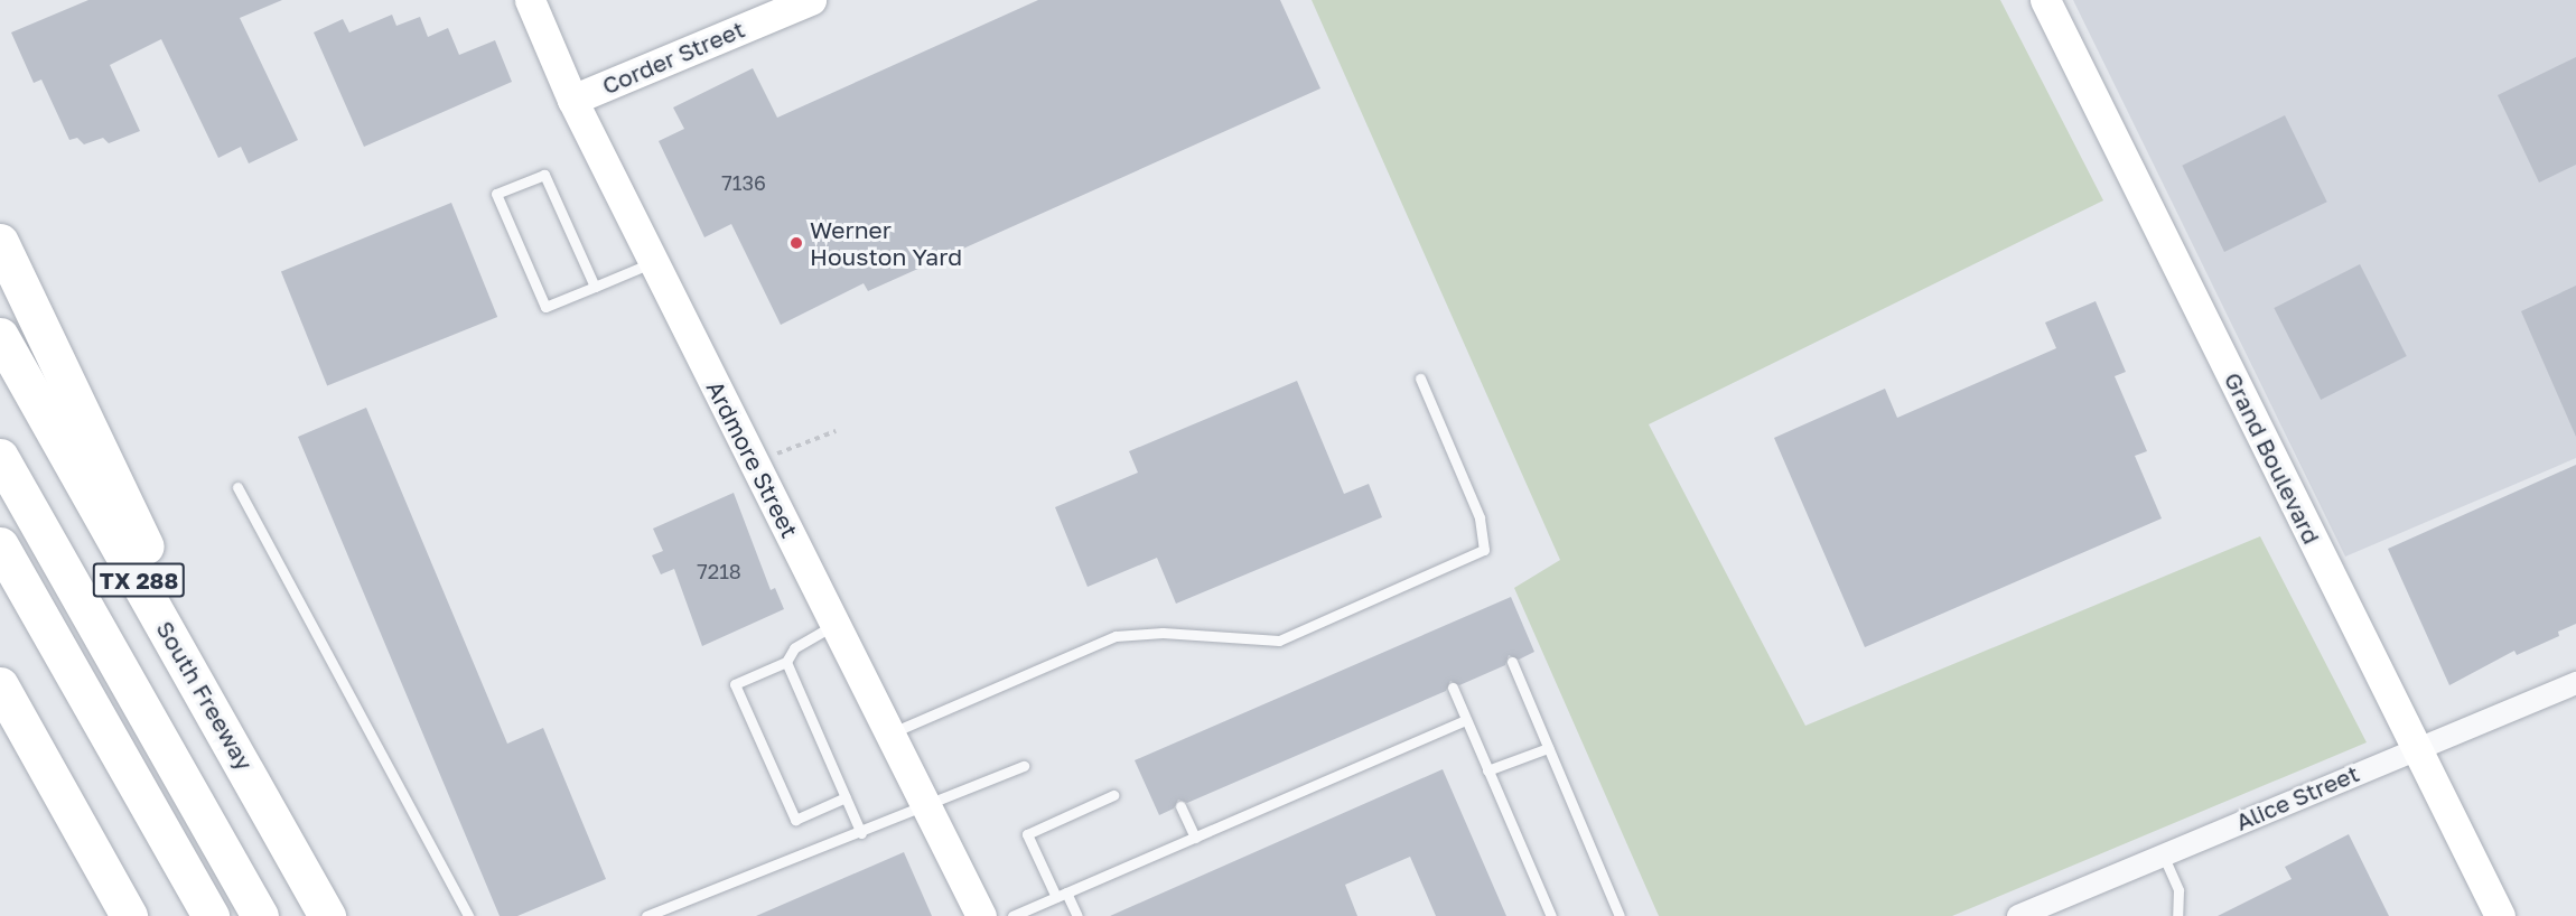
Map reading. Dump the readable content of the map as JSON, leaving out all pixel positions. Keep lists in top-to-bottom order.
{
  "streets": {
    "highway": ["TX 288", "South Freeway"],
    "street": [
      "Corder Street",
      "Grand Boulevard",
      "Ardmore Street",
      "Alice Street"
    ]
  },
  "crossings": [
    ["Corder Street", "Ardmore Street"],
    ["Grand Boulevard", "Alice Street"]
  ],
  "places": ["Werner Houston Yard"],
  "house_numbers": ["7136", "7218"]
}
